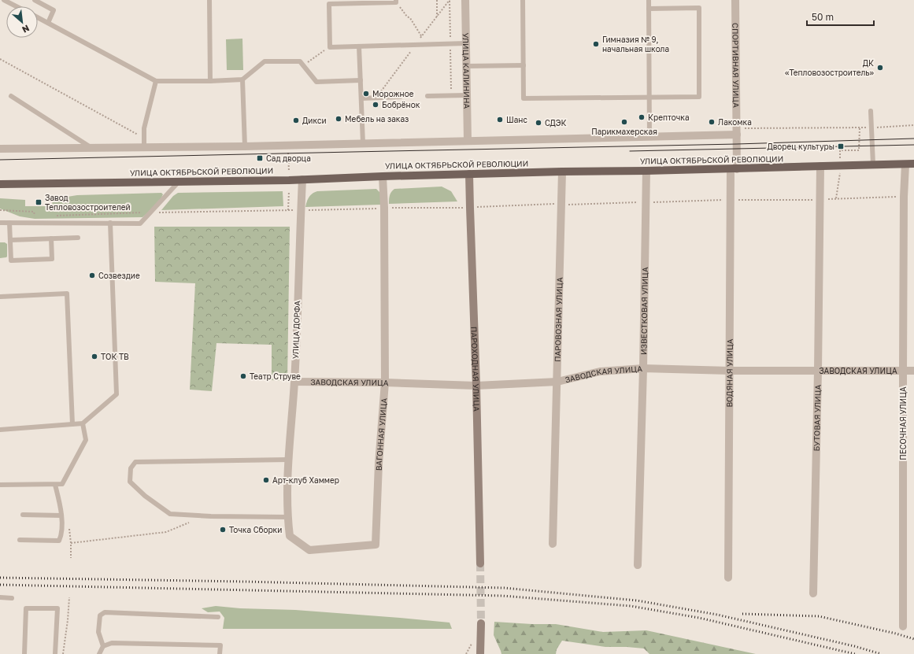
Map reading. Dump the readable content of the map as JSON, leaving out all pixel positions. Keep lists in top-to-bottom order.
{
  "streets": {
    "main road": ["УЛИЦА ОКТЯБРЬСКОЙ РЕВОЛЮЦИИ", "ПАРОХОДНАЯ УЛИЦА"],
    "street": [
      "СПОРТИВНАЯ УЛИЦА",
      "УЛИЦА КАЛИНИНА",
      "ИЗВЕСТКОВАЯ УЛИЦА",
      "ПАРОВОЗНАЯ УЛИЦА",
      "УЛИЦА ДОРФА",
      "ЗАВОДСКАЯ УЛИЦА",
      "ВОДЯНАЯ УЛИЦА",
      "БУТОВАЯ УЛИЦА",
      "ПЕСОЧНАЯ УЛИЦА",
      "ВАГОННАЯ УЛИЦА"
    ]
  },
  "crossings": [
    ["СПОРТИВНАЯ УЛИЦА", "УЛИЦА ОКТЯБРЬСКОЙ РЕВОЛЮЦИИ"],
    ["СПОРТИВНАЯ УЛИЦА", "ВОДЯНАЯ УЛИЦА"],
    ["УЛИЦА ОКТЯБРЬСКОЙ РЕВОЛЮЦИИ", "ИЗВЕСТКОВАЯ УЛИЦА"],
    ["УЛИЦА ОКТЯБРЬСКОЙ РЕВОЛЮЦИИ", "ПАРОВОЗНАЯ УЛИЦА"],
    ["УЛИЦА ОКТЯБРЬСКОЙ РЕВОЛЮЦИИ", "УЛИЦА ДОРФА"],
    ["УЛИЦА ОКТЯБРЬСКОЙ РЕВОЛЮЦИИ", "ПАРОХОДНАЯ УЛИЦА"],
    ["УЛИЦА ОКТЯБРЬСКОЙ РЕВОЛЮЦИИ", "ВОДЯНАЯ УЛИЦА"],
    ["УЛИЦА ОКТЯБРЬСКОЙ РЕВОЛЮЦИИ", "БУТОВАЯ УЛИЦА"],
    ["УЛИЦА ОКТЯБРЬСКОЙ РЕВОЛЮЦИИ", "ПЕСОЧНАЯ УЛИЦА"],
    ["УЛИЦА ОКТЯБРЬСКОЙ РЕВОЛЮЦИИ", "ВАГОННАЯ УЛИЦА"],
    ["ИЗВЕСТКОВАЯ УЛИЦА", "ЗАВОДСКАЯ УЛИЦА"],
    ["ПАРОВОЗНАЯ УЛИЦА", "ЗАВОДСКАЯ УЛИЦА"],
    ["УЛИЦА ДОРФА", "ЗАВОДСКАЯ УЛИЦА"],
    ["УЛИЦА ДОРФА", "ВАГОННАЯ УЛИЦА"],
    ["ПАРОХОДНАЯ УЛИЦА", "ЗАВОДСКАЯ УЛИЦА"],
    ["ЗАВОДСКАЯ УЛИЦА", "ВОДЯНАЯ УЛИЦА"],
    ["ЗАВОДСКАЯ УЛИЦА", "БУТОВАЯ УЛИЦА"],
    ["ЗАВОДСКАЯ УЛИЦА", "ПЕСОЧНАЯ УЛИЦА"],
    ["ЗАВОДСКАЯ УЛИЦА", "ВАГОННАЯ УЛИЦА"]
  ],
  "places": {
    "other": [
      "Гимназия № 9, начальная школа",
      "ДК «Тепловозостроитель»",
      "Морожное",
      "Бобрёнок",
      "Крепточка",
      "Мебель на заказ",
      "Шанс",
      "Дикси",
      "Парикмахерская",
      "Лакомка",
      "СДЭК",
      "Созвездие",
      "ТОК ТВ",
      "Театр Струве",
      "Арт-клуб Хаммер",
      "Точка Сборки"
    ],
    "transit": ["Дворец культуры", "Сад дворца", "Завод Тепловозостроителей"]
  },
  "scale_bar": "50 m",
  "north": "bottom right"
}
